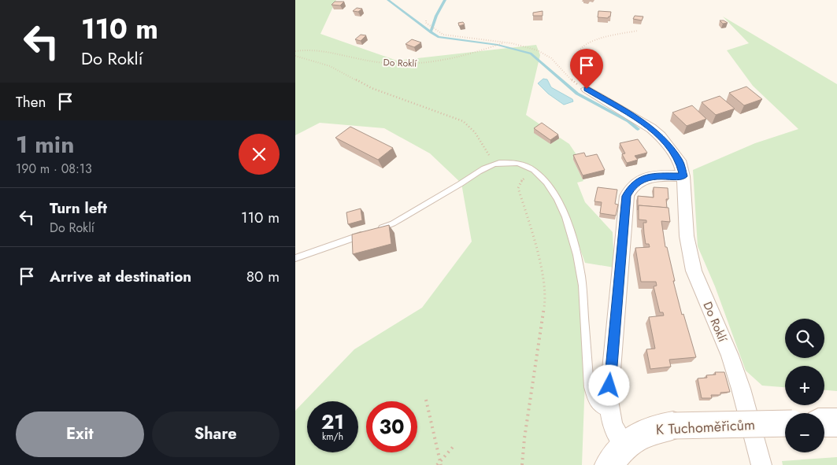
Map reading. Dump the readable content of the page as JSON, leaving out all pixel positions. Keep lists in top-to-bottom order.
{
  "streets": {
    "street": ["Do Roklí", "K Tuchoměřicům"]
  },
  "page": {
    "turn": ["110 m", "Do Roklí"],
    "then": "Then",
    "heading": ["1 min", "190 m · 08:13"],
    "list": [
      {
        "name": "Turn left",
        "note": "Do Roklí",
        "value": "110 m"
      },
      {
        "name": "Arrive at destination",
        "value": "80 m"
      }
    ],
    "map_buttons": ["+", "−"],
    "speed": "21 km/h",
    "limit": "30",
    "buttons": ["Exit", "Share"]
  }
}
